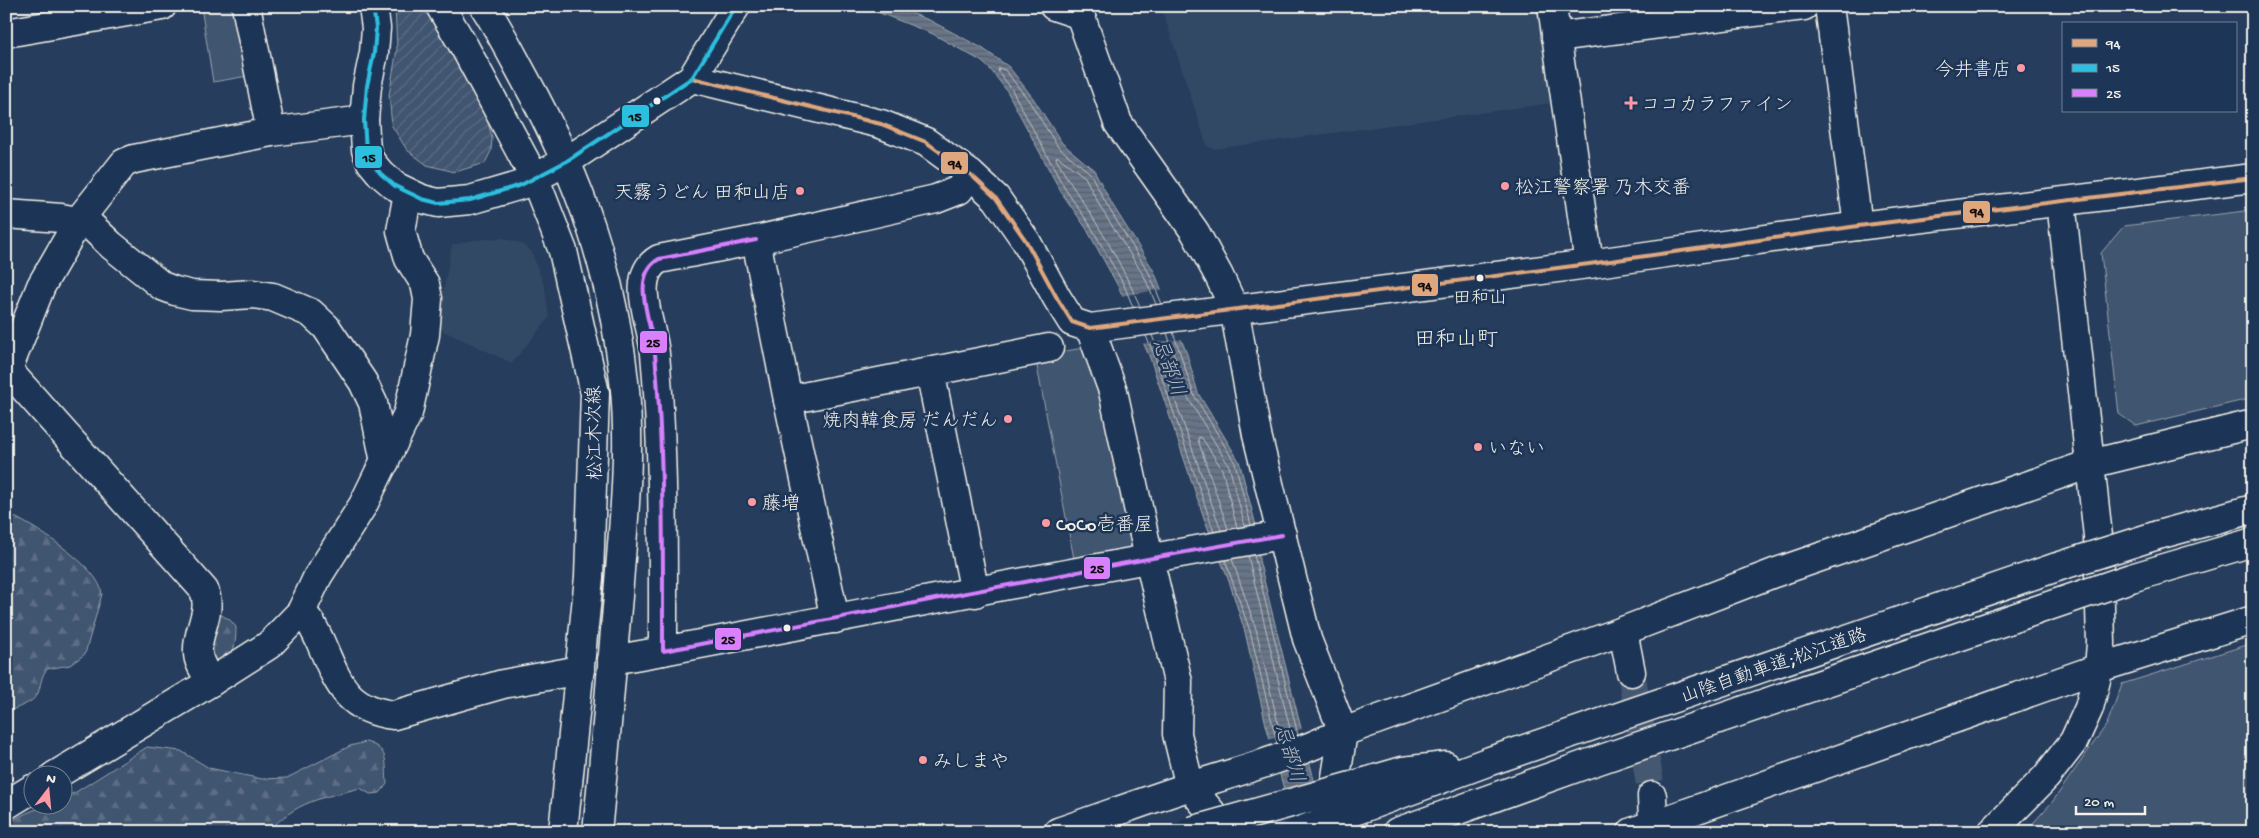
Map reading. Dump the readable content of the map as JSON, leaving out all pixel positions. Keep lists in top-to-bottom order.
{
  "streets": {
    "main road": ["松江木次線", "山陰自動車道;松江道路"]
  },
  "districts": ["田和山町"],
  "water": ["忌部川"],
  "places": {
    "other": [
      "今井書店",
      "松江警察署 乃木交番",
      "天霧うどん 田和山店",
      "田和山",
      "焼肉韓食房 だんだん",
      "いない",
      "藤増",
      "CoCo壱番屋",
      "みしまや"
    ],
    "health": ["ココカラファイン"]
  },
  "lines": ["transit line 15", "transit line 94", "transit line 25"],
  "legend": ["94", "15", "25"],
  "scale_bar": "20 m",
  "north": "top"
}
